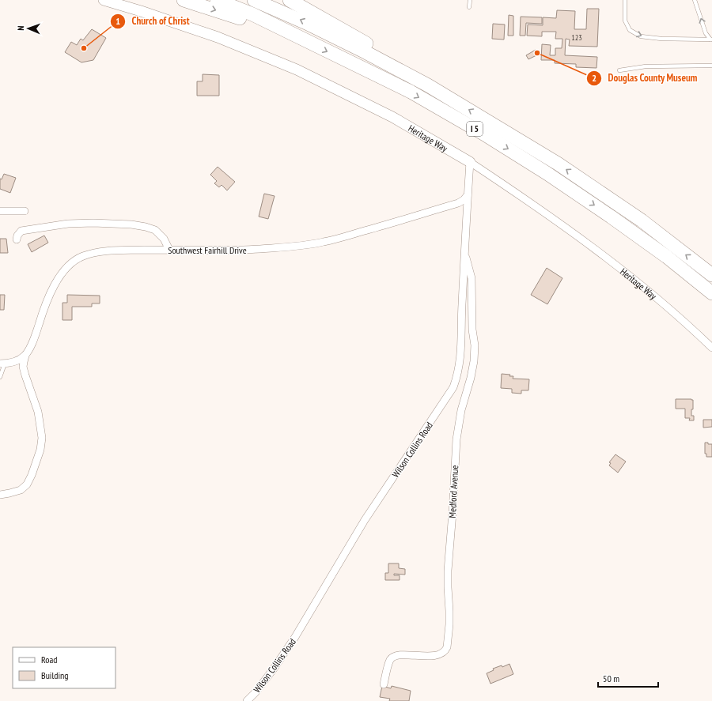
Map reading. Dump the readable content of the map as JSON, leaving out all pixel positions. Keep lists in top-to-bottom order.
{
  "streets": {
    "highway": ["I 5"],
    "street": [
      "Heritage Way",
      "Southwest Fairhill Drive",
      "Wilson Collins Road",
      "Medford Avenue"
    ]
  },
  "crossings": [
    ["Heritage Way", "Wilson Collins Road"],
    ["Southwest Fairhill Drive", "Wilson Collins Road"],
    ["Wilson Collins Road", "Medford Avenue"]
  ],
  "places": ["Church of Christ", "Douglas County Museum"],
  "house_numbers": ["123"],
  "legend": ["Road", "Building"],
  "scale_bar": "50 m",
  "north": "left"
}
